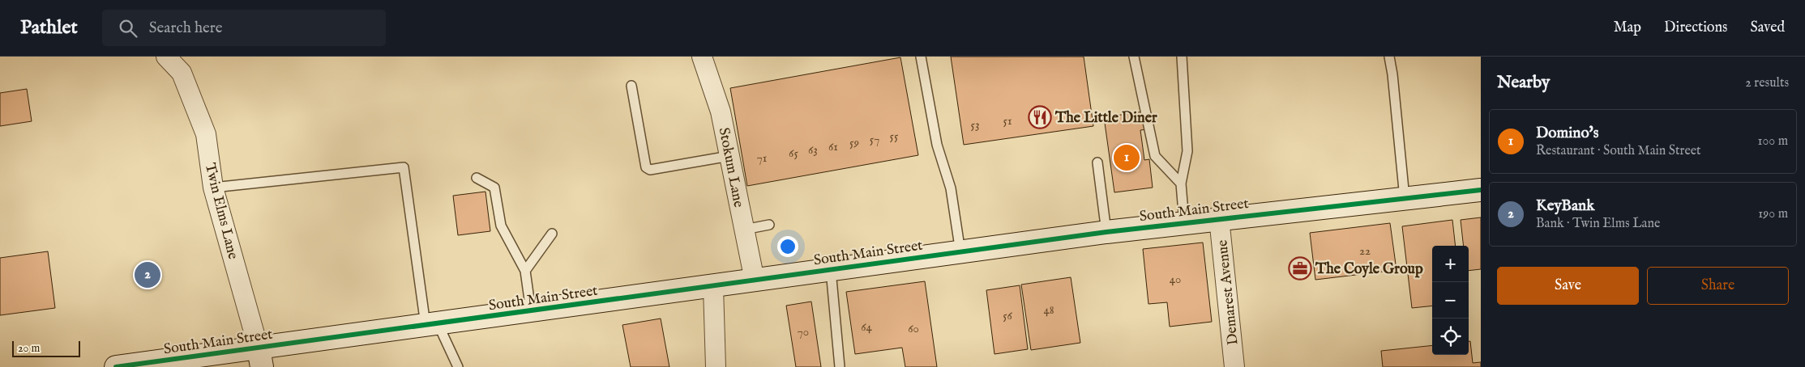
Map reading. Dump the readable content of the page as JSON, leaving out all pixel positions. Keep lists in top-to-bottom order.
{
  "streets": {
    "street": [
      "Stokum Lane",
      "South Main Street",
      "Twin Elms Lane",
      "Demarest Avenue"
    ]
  },
  "crossings": [
    ["Stokum Lane", "South Main Street"],
    ["South Main Street", "Twin Elms Lane"],
    ["South Main Street", "Demarest Avenue"]
  ],
  "places": {
    "restaurant": ["The Little Diner"],
    "office": ["The Coyle Group"]
  },
  "house_numbers": [
    "51",
    "53",
    "55",
    "57",
    "59",
    "61",
    "63",
    "65",
    "71",
    "22",
    "40",
    "48",
    "56",
    "64",
    "60",
    "70"
  ],
  "scale_bar": "20 m",
  "page": {
    "header": "Pathlet",
    "search": "Search here",
    "nav": ["Map", "Directions", "Saved"],
    "heading": ["Nearby", "2 results"],
    "list": [
      {
        "mark": "1",
        "name": "Domino's",
        "note": "Restaurant · South Main Street",
        "value": "100 m"
      },
      {
        "mark": "2",
        "name": "KeyBank",
        "note": "Bank · Twin Elms Lane",
        "value": "190 m"
      }
    ],
    "pins": ["1", "2"],
    "map_buttons": ["+", "−"],
    "buttons": ["Save", "Share"],
    "scale": "20 m"
  }
}
